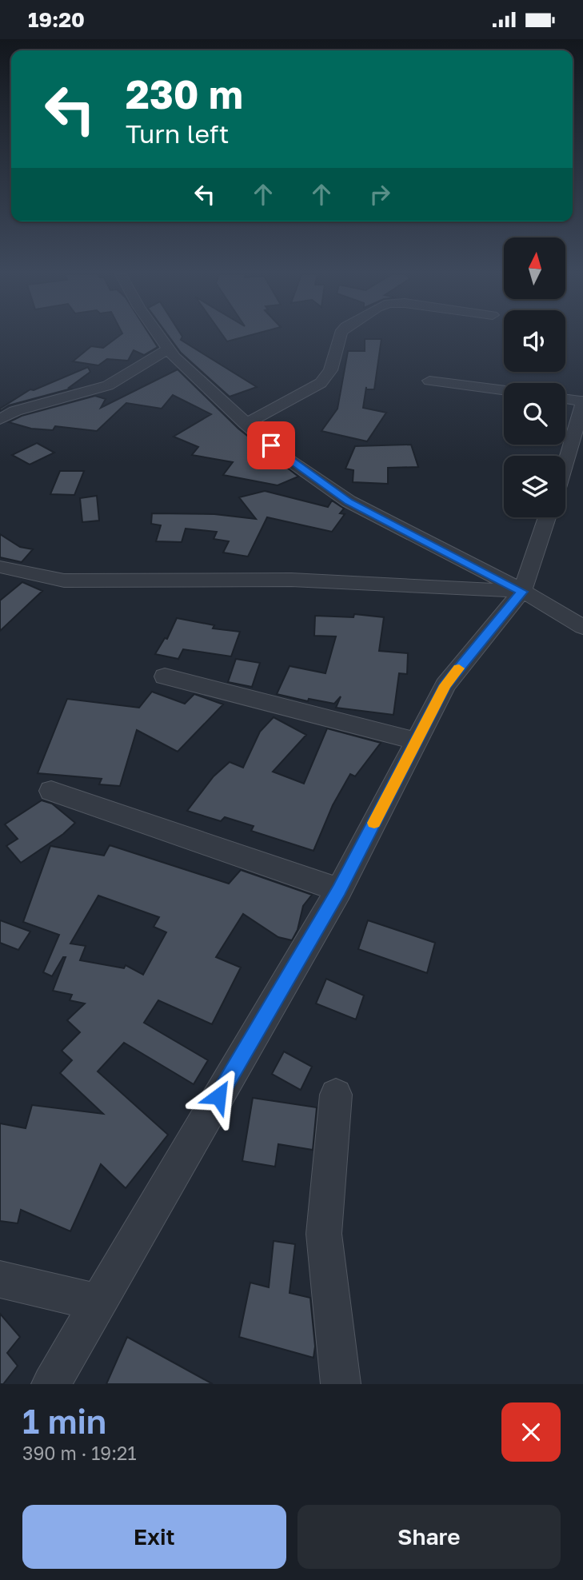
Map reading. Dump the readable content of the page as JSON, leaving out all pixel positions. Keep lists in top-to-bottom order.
{
  "north": "top",
  "page": {
    "status": "19:20",
    "turn": ["230 m", "Turn left"],
    "heading": ["1 min", "390 m · 19:21"],
    "buttons": ["Exit", "Share"]
  }
}
